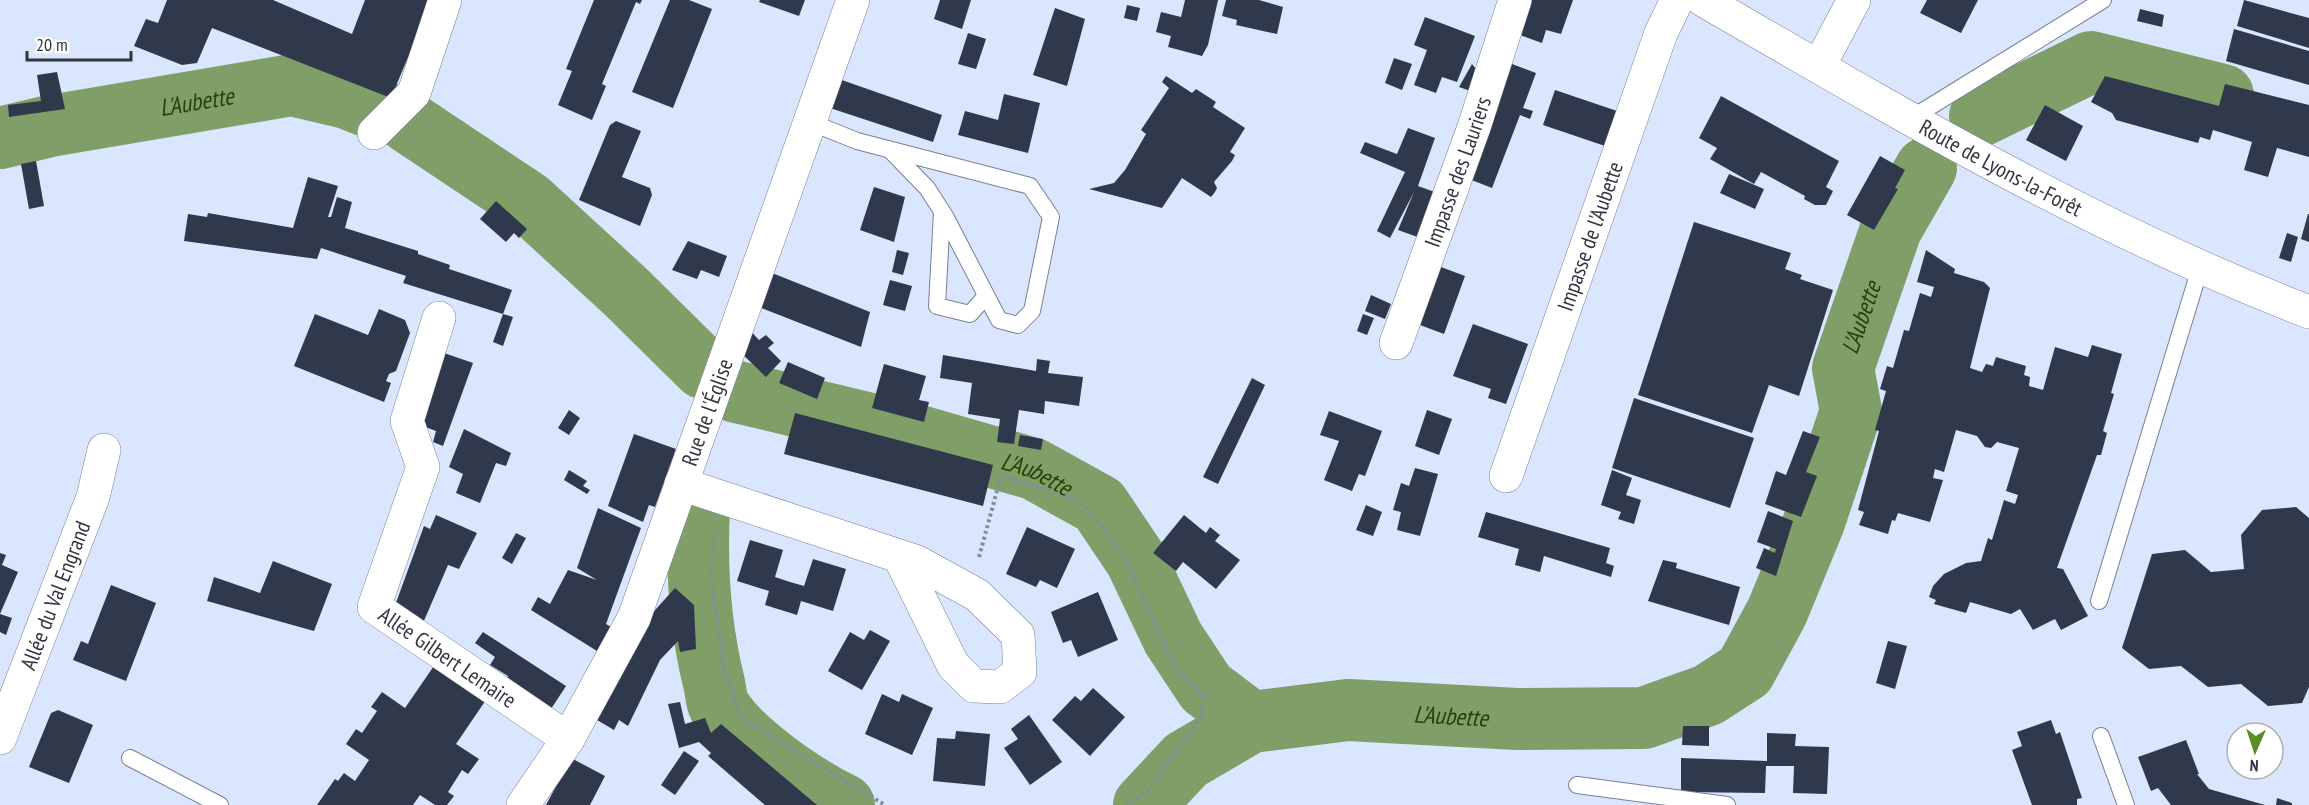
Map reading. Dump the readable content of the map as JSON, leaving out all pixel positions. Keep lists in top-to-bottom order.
{
  "streets": {
    "street": [
      "Route de Lyons-la-Forêt",
      "Impasse des Lauriers",
      "Impasse de l'Aubette",
      "Rue de l'Église",
      "Allée du Val Engrand",
      "Allée Gilbert Lemaire"
    ]
  },
  "crossings": [
    ["Rue de l'Église", "Allée Gilbert Lemaire"]
  ],
  "water": ["L'Aubette"],
  "scale_bar": "20 m",
  "north": "bottom"
}
